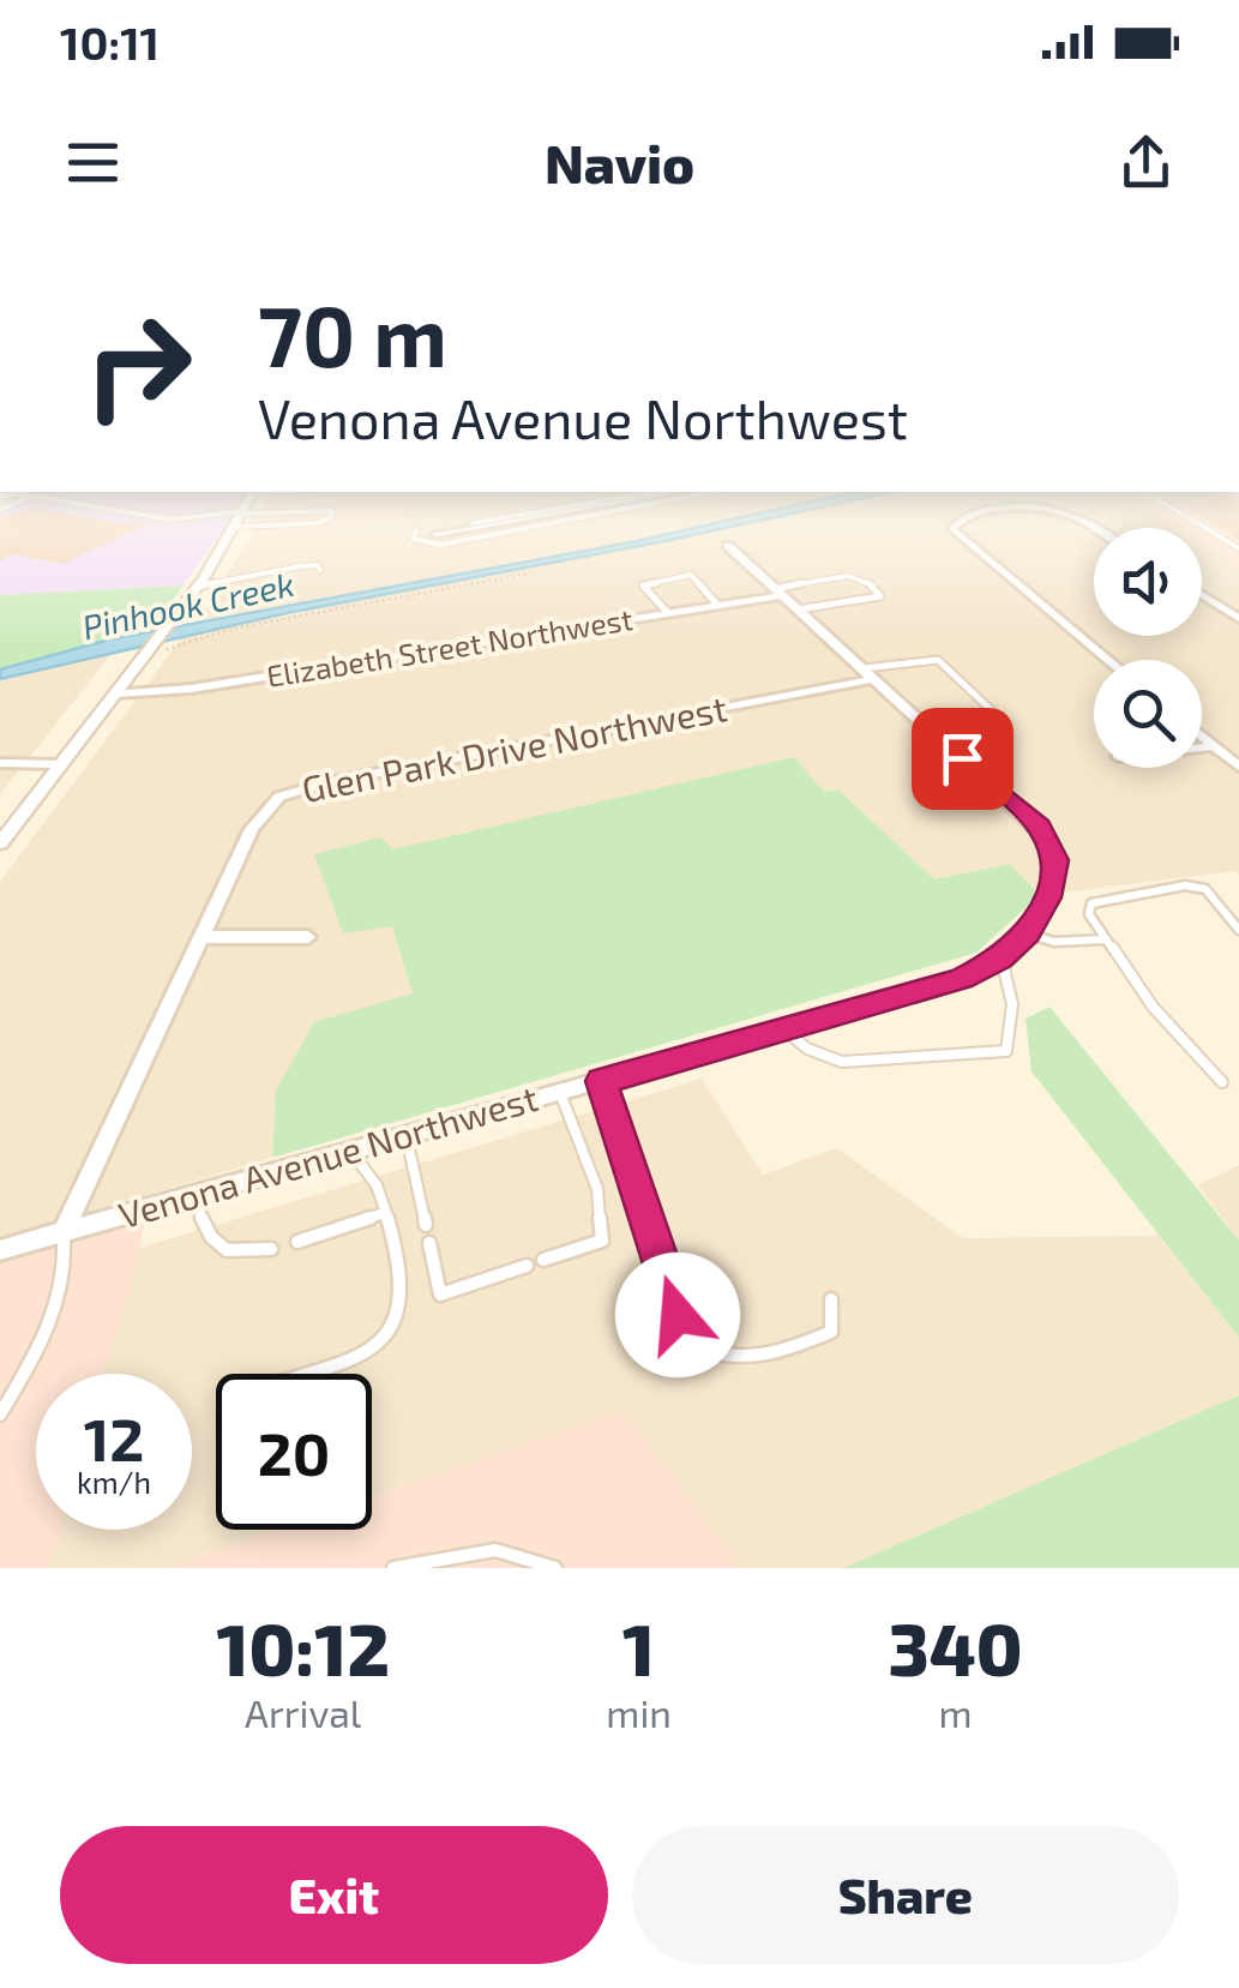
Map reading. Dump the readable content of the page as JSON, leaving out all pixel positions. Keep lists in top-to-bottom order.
{
  "streets": {
    "street": ["Elizabeth Street Northwest", "Glen Park Drive Northwest", "Venona Avenue Northwest"]
  },
  "crossings": [
    ["Elizabeth Street Northwest", "Venona Avenue Northwest"],
    ["Glen Park Drive Northwest", "Venona Avenue Northwest"]
  ],
  "water": ["Pinhook Creek"],
  "page": {
    "status": "10:11",
    "header": "Navio",
    "turn": ["70 m", "Venona Avenue Northwest"],
    "speed": "12 km/h",
    "limit": "20",
    "eta": [
      "10:12",
      "Arrival",
      "1",
      "min",
      "340",
      "m"
    ],
    "buttons": ["Exit", "Share"]
  }
}
